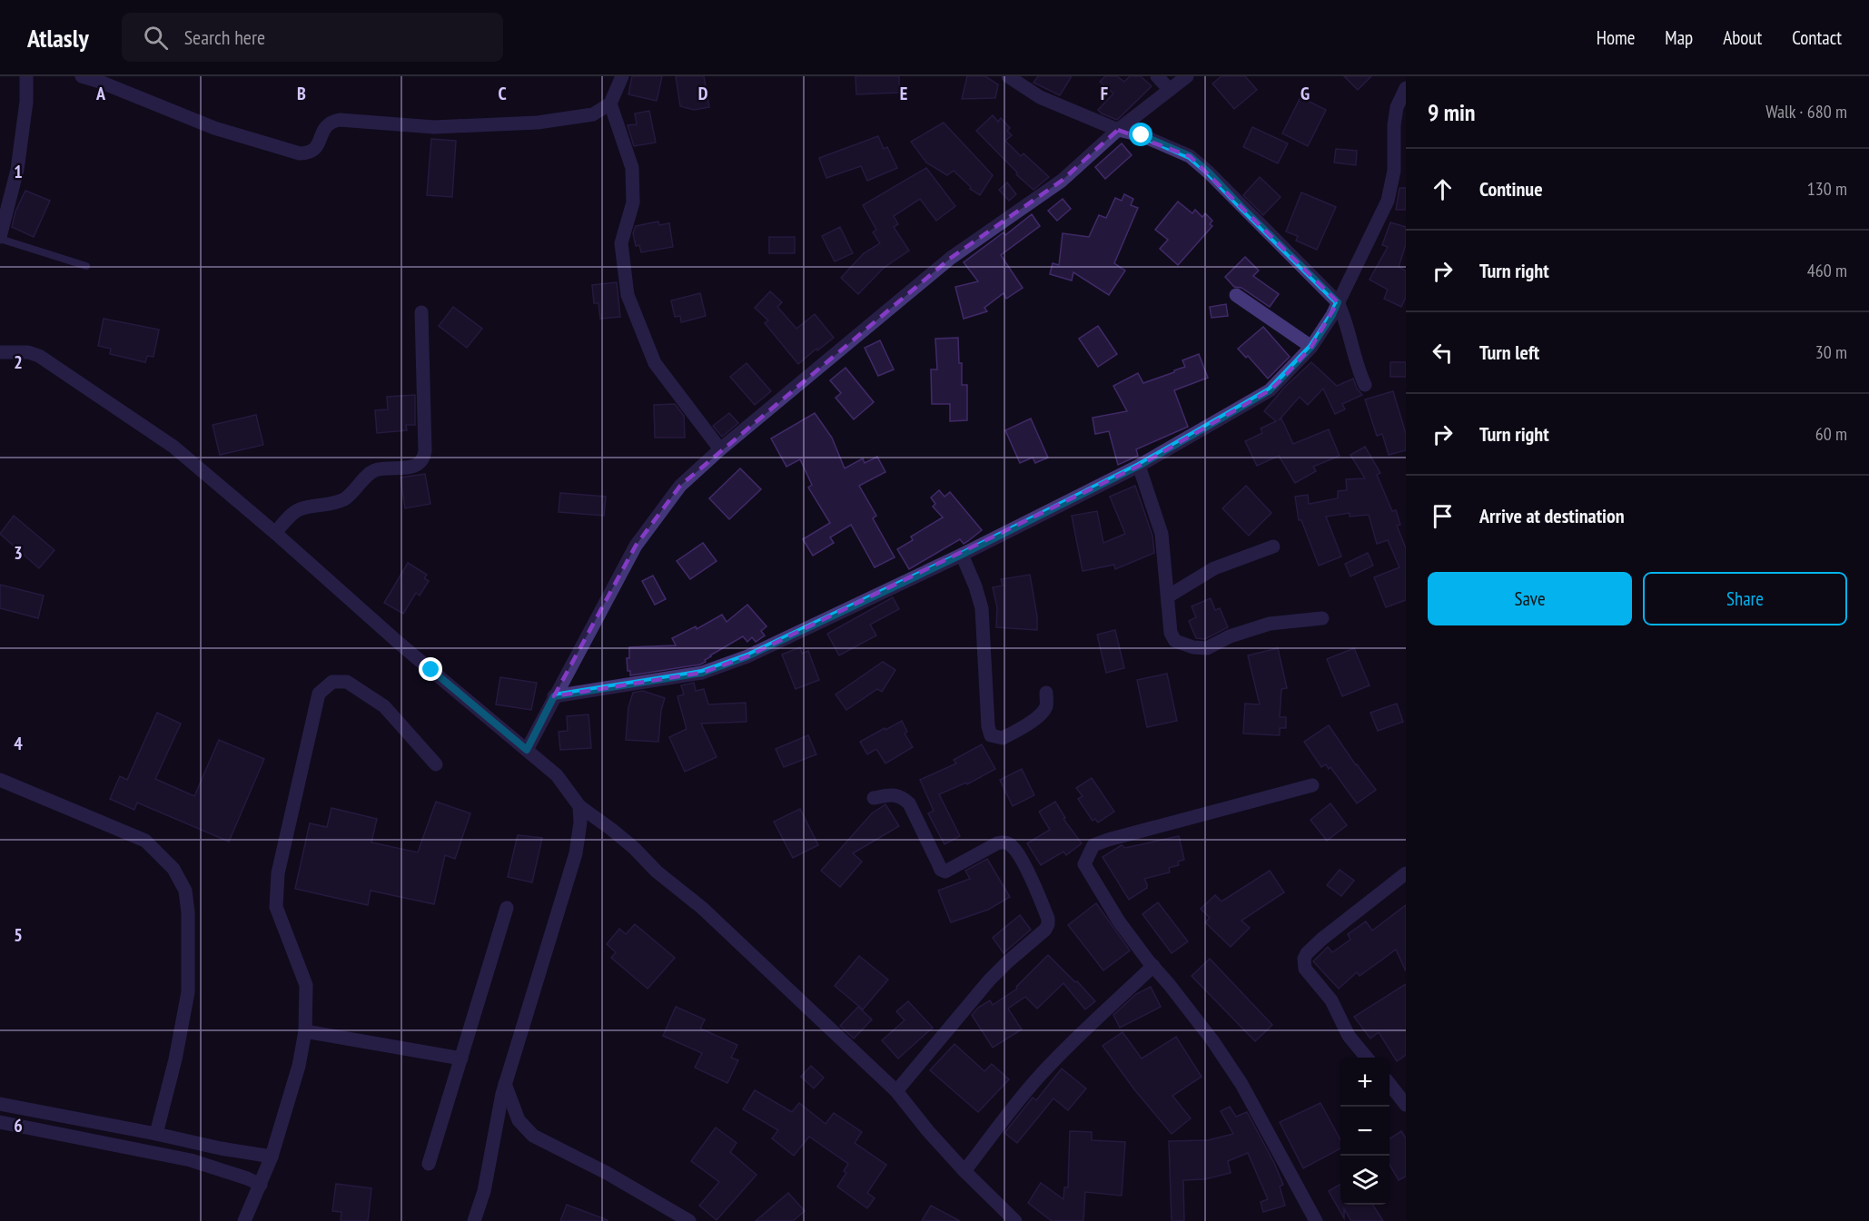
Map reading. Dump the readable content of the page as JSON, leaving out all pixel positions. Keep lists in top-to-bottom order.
{
  "page": {
    "header": "Atlasly",
    "search": "Search here",
    "nav": [
      "Home",
      "Map",
      "About",
      "Contact"
    ],
    "heading": ["9 min", "Walk · 680 m"],
    "list": [
      ["Continue", "130 m"],
      ["Turn right", "460 m"],
      ["Turn left", "30 m"],
      ["Turn right", "60 m"],
      "Arrive at destination"
    ],
    "buttons": ["Save", "Share"],
    "map_buttons": ["+", "−"]
  },
  "grid": {
    "columns": [
      "A",
      "B",
      "C",
      "D",
      "E",
      "F",
      "G"
    ],
    "rows": [
      "1",
      "2",
      "3",
      "4",
      "5",
      "6"
    ]
  }
}
